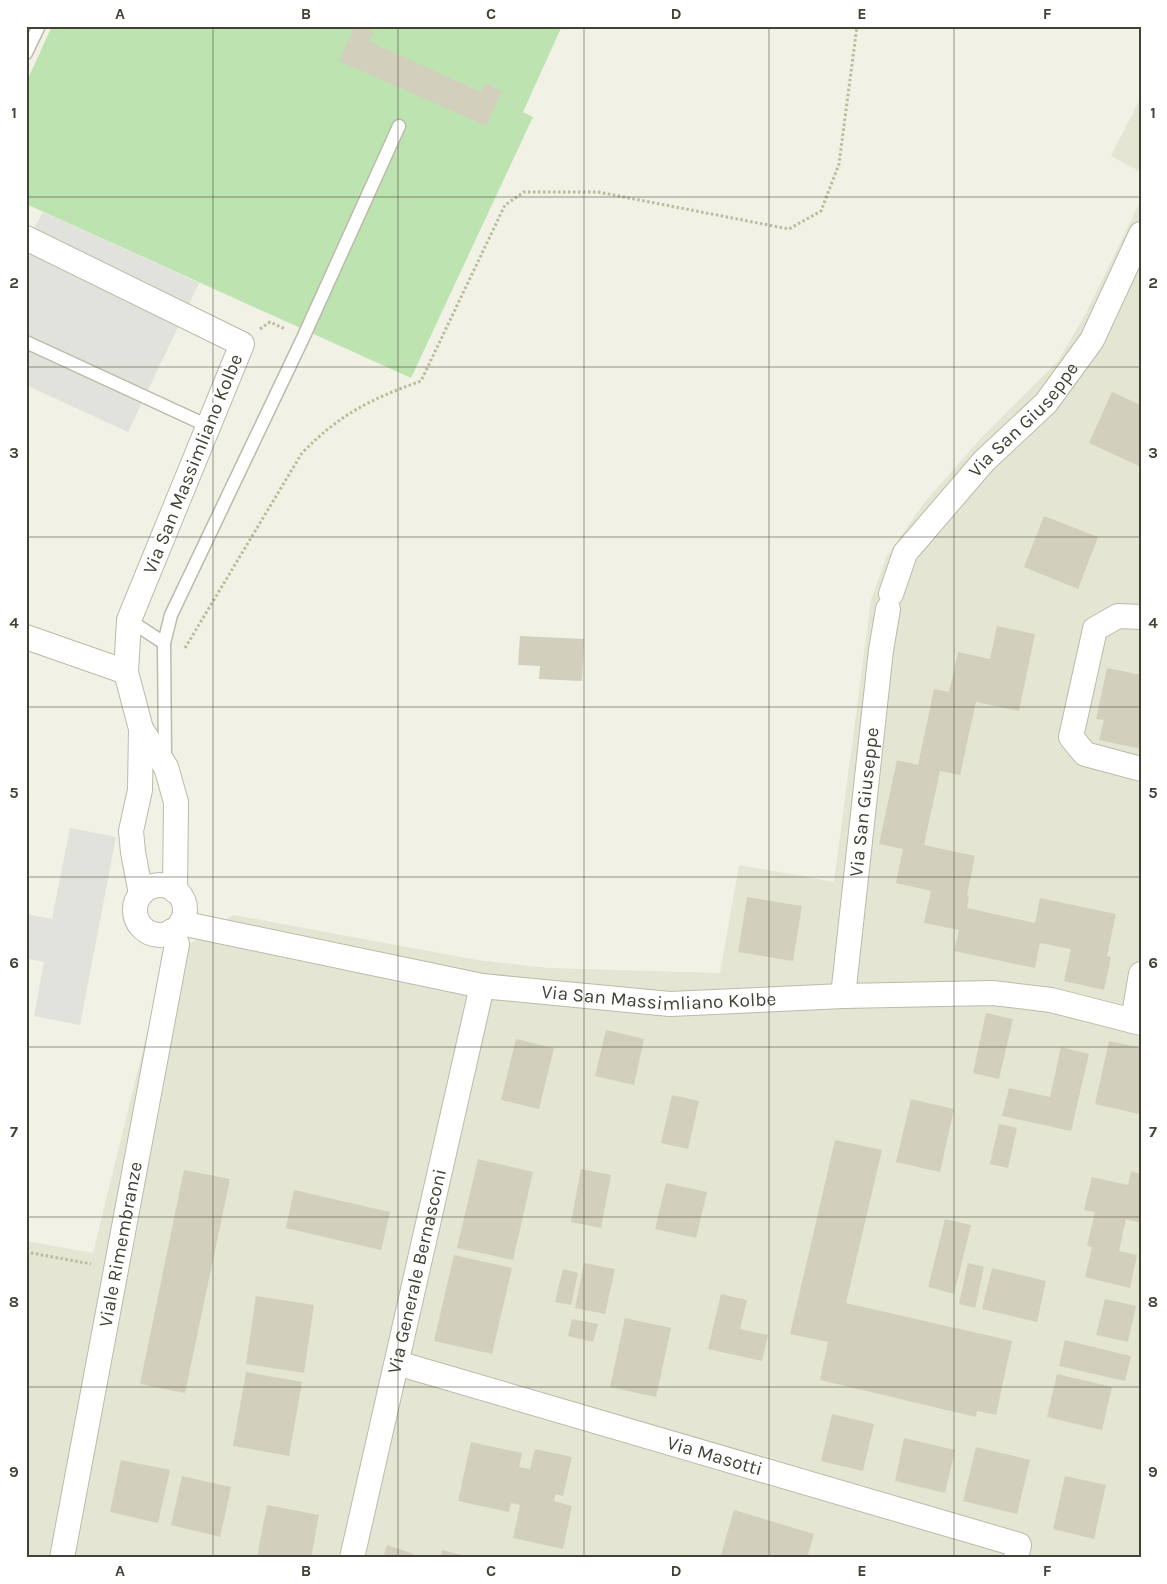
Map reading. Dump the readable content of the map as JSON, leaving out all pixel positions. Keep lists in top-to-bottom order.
{
  "streets": {
    "street": [
      "Via San Giuseppe",
      "Via San Massimliano Kolbe",
      "Viale Rimembranze",
      "Via Generale Bernasconi",
      "Via Masotti"
    ]
  },
  "crossings": [
    ["Via San Giuseppe", "Via San Massimliano Kolbe"],
    ["Via San Massimliano Kolbe", "Viale Rimembranze"],
    ["Via San Massimliano Kolbe", "Via Generale Bernasconi"],
    ["Via Generale Bernasconi", "Via Masotti"]
  ],
  "grid": {
    "columns": [
      "A",
      "B",
      "C",
      "D",
      "E",
      "F"
    ],
    "rows": [
      "1",
      "2",
      "3",
      "4",
      "5",
      "6",
      "7",
      "8",
      "9"
    ]
  }
}
